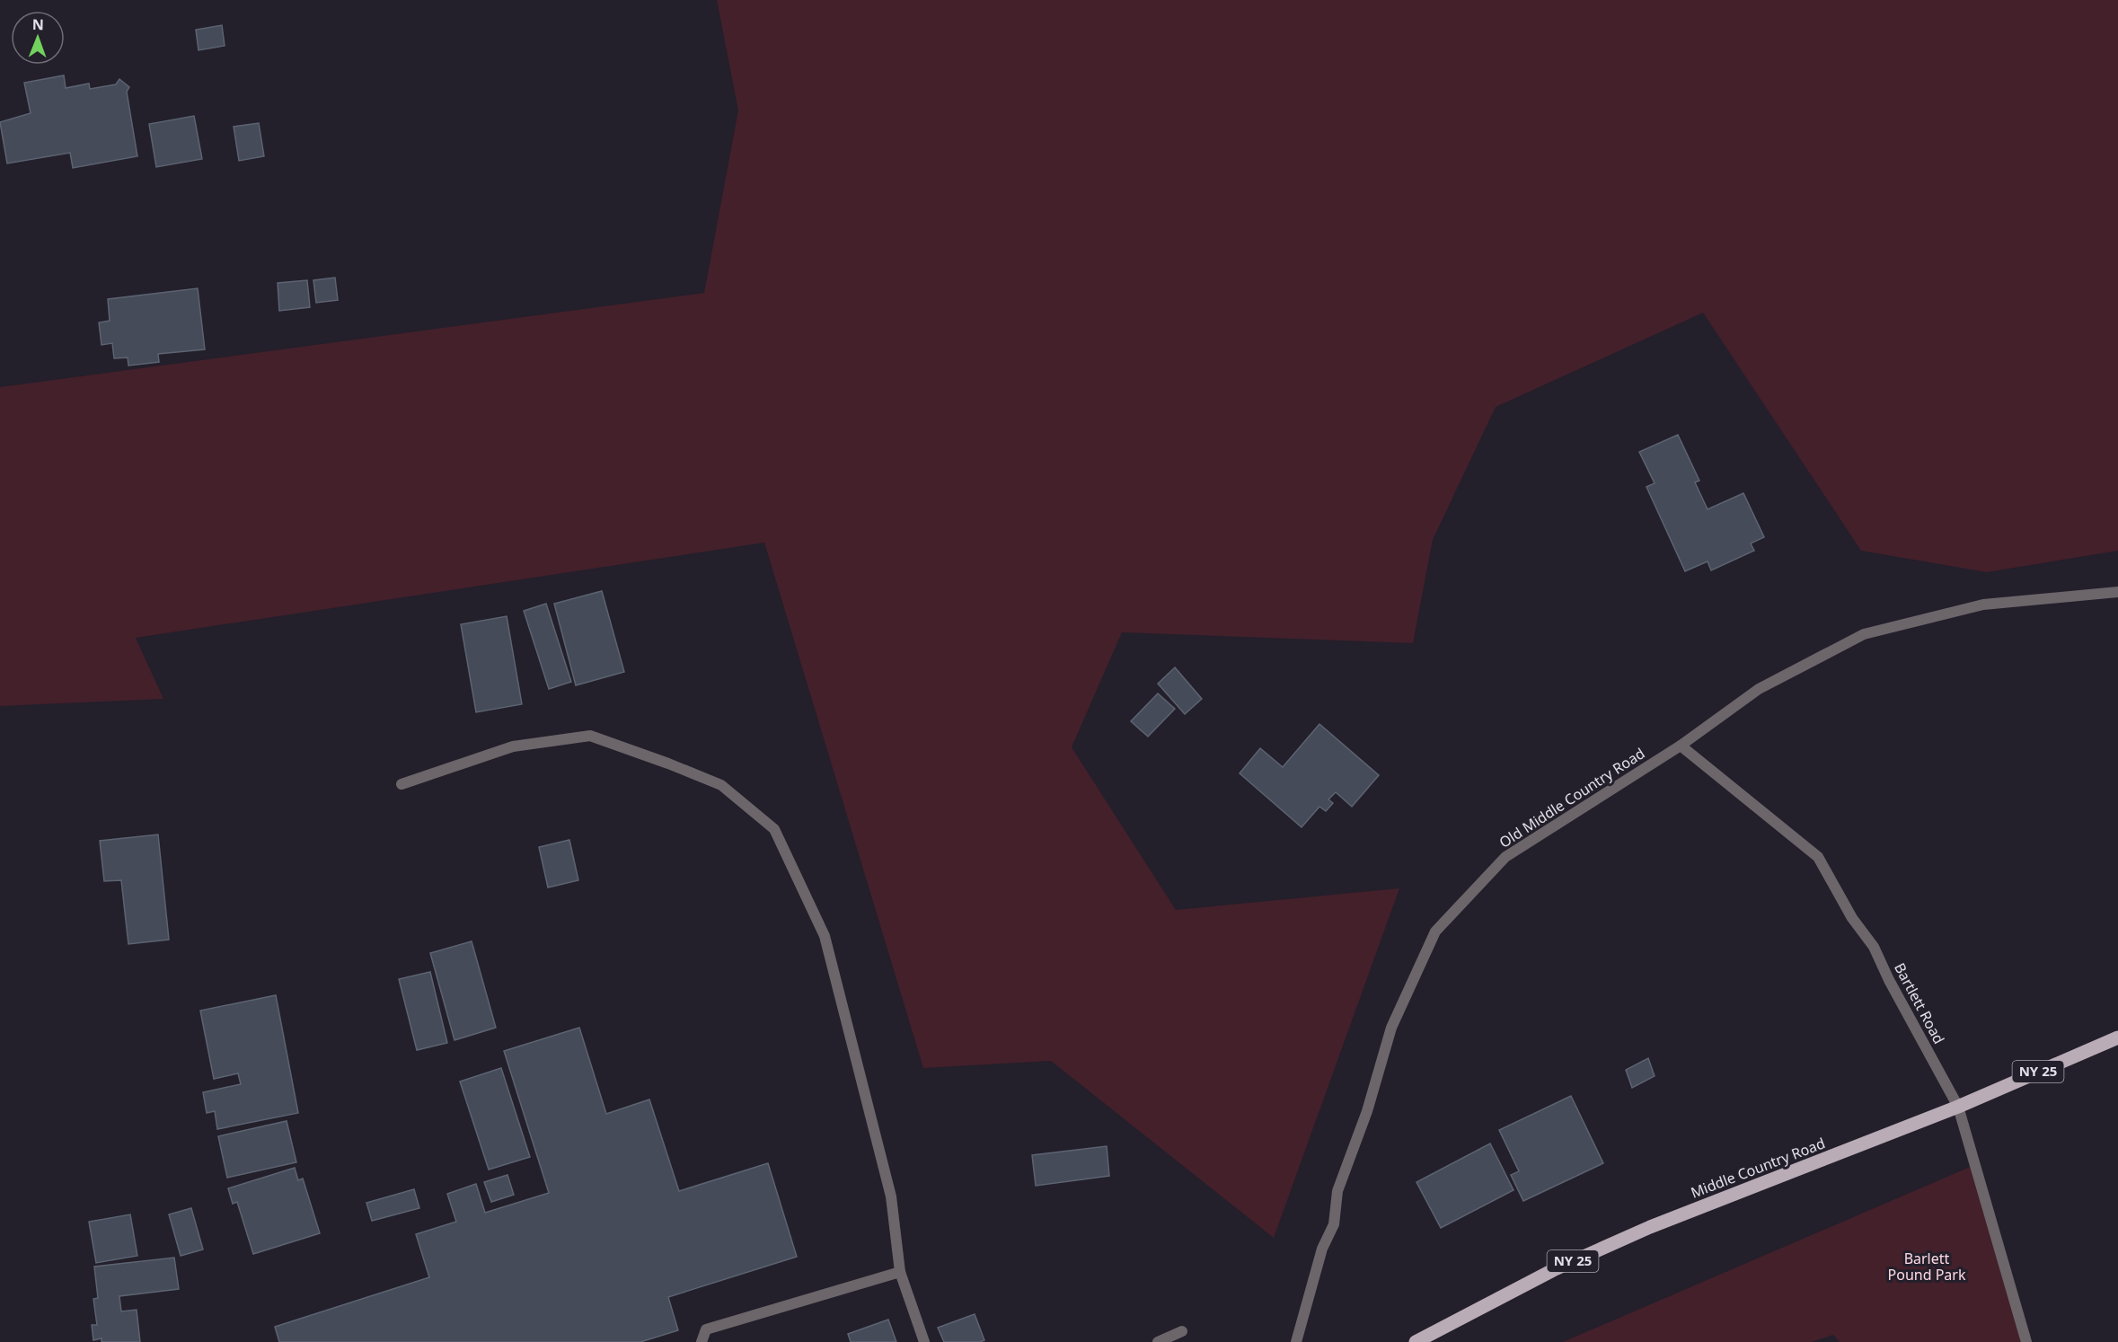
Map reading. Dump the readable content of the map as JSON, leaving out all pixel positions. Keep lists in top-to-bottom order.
{
  "streets": {
    "main road": ["NY 25", "Middle Country Road"],
    "street": ["Old Middle Country Road", "Bartlett Road"]
  },
  "crossings": [
    ["Old Middle Country Road", "Bartlett Road"],
    ["Bartlett Road", "Middle Country Road"]
  ],
  "parks": ["Barlett Pound Park"],
  "north": "top"
}
